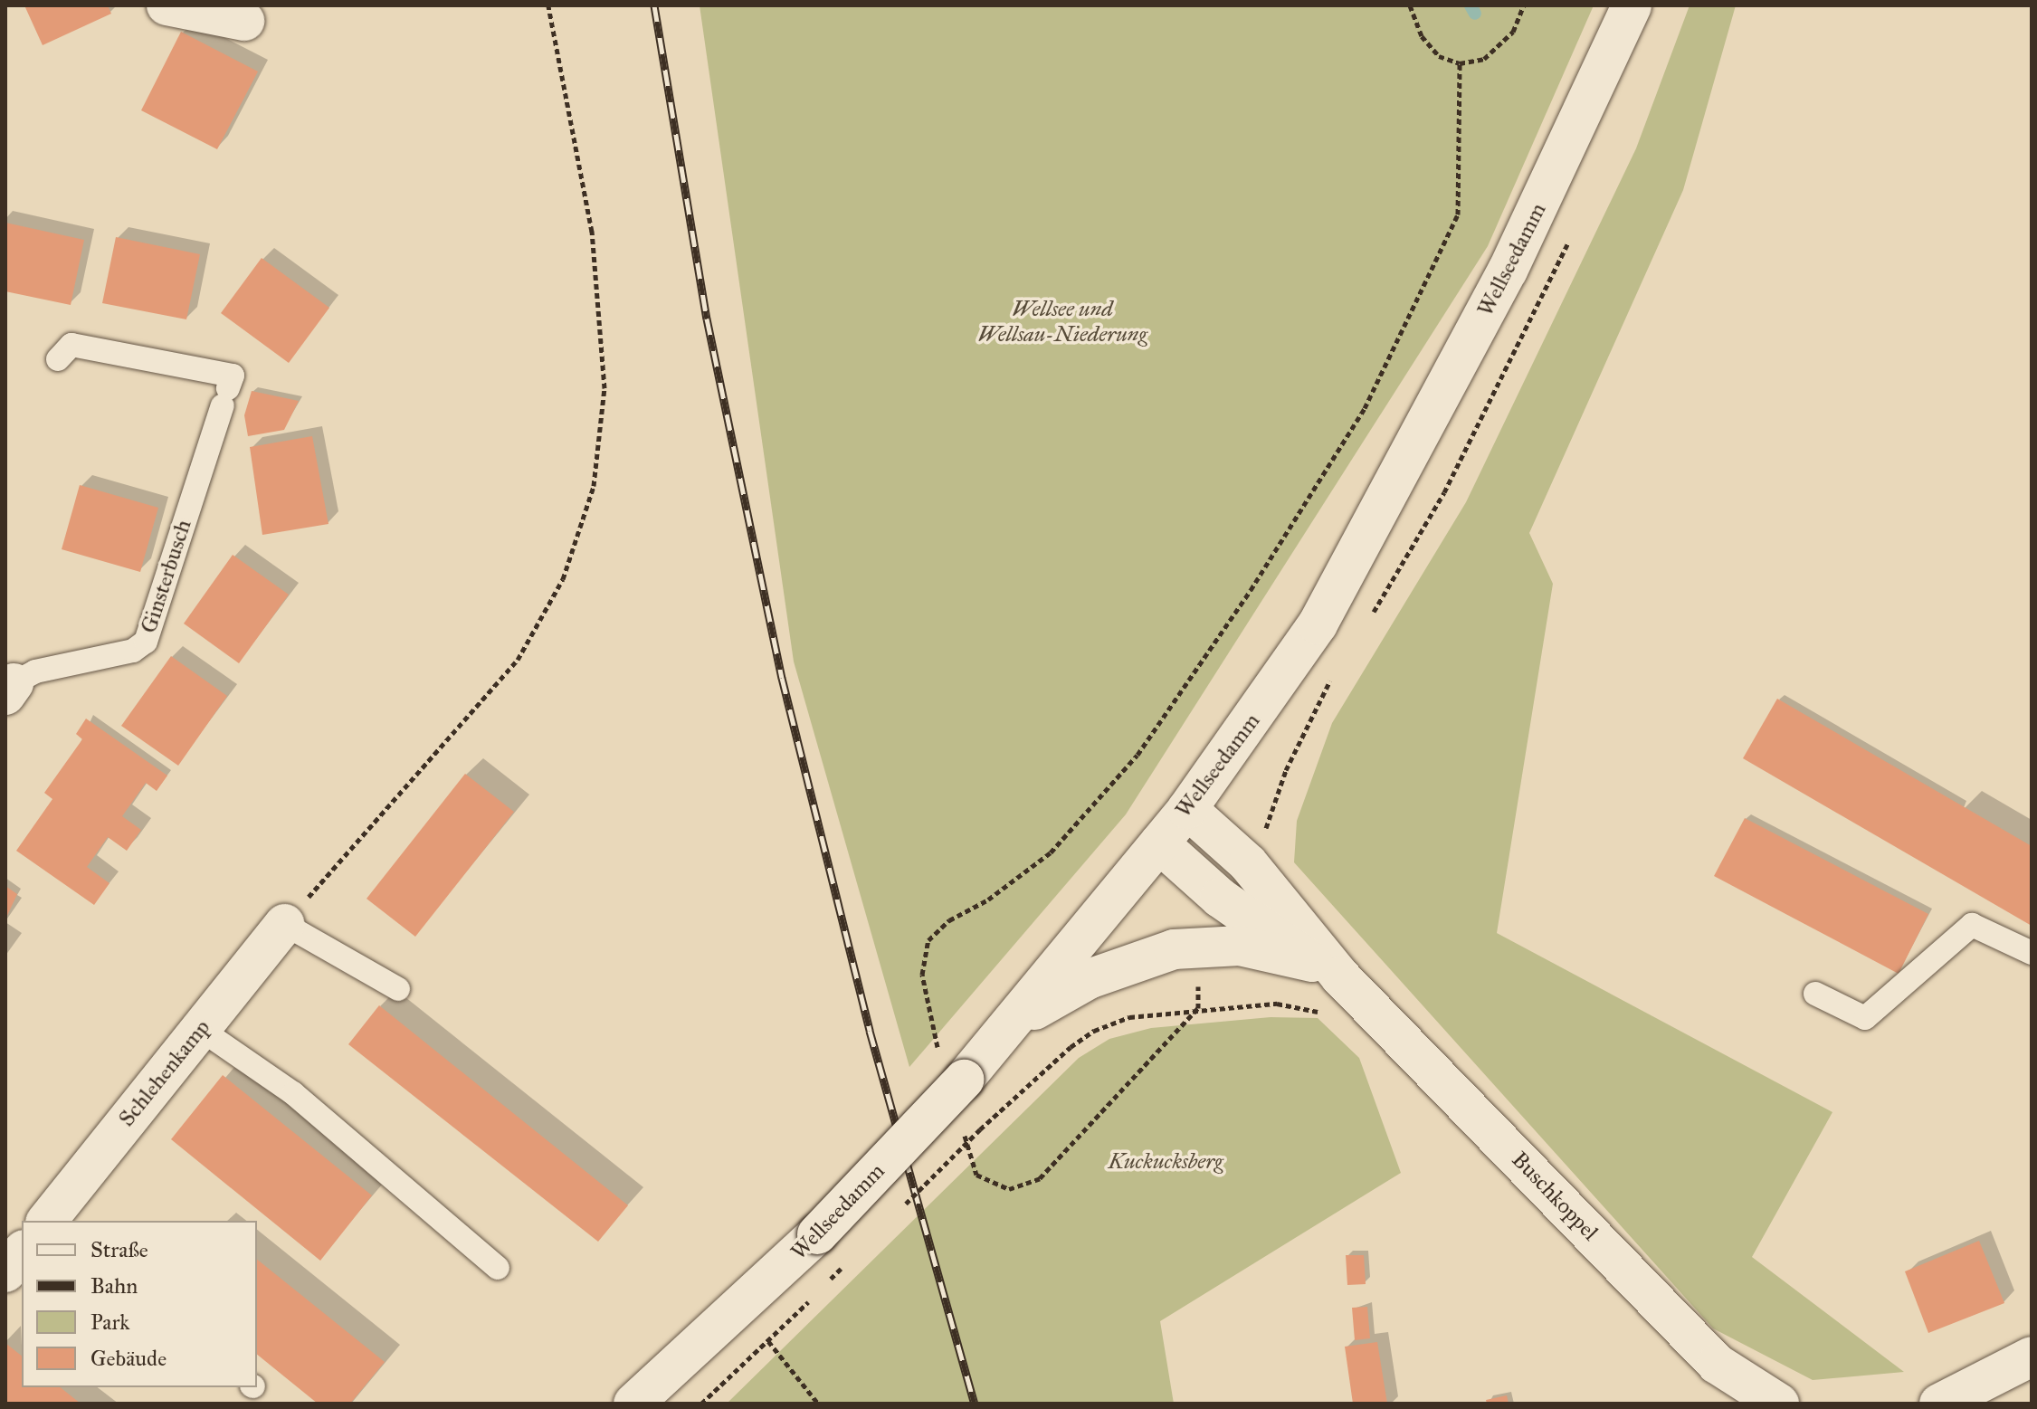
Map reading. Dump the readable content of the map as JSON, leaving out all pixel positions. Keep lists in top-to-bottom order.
{
  "streets": {
    "main road": ["Wellseedamm", "Schlehenkamp", "Buschkoppel"],
    "lane": ["Ginsterbusch"]
  },
  "crossings": [
    ["Wellseedamm", "Buschkoppel"]
  ],
  "parks": ["Wellsee und Wellsau-Niederung", "Kuckucksberg"],
  "legend": [
    "Straße",
    "Bahn",
    "Park",
    "Gebäude"
  ]
}
